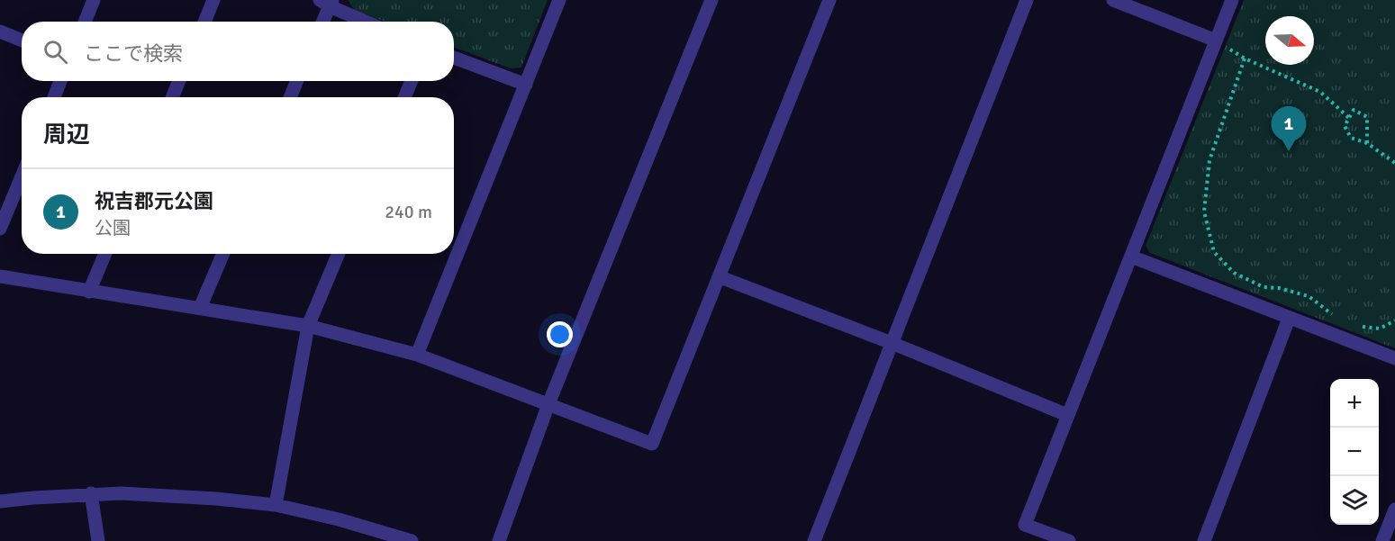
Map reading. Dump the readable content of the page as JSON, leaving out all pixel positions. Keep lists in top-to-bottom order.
{
  "north": "right",
  "page": {
    "search": "ここで検索",
    "heading": "周辺",
    "pins": "1",
    "list": [
      {
        "mark": "1",
        "name": "祝吉郡元公園",
        "note": "公園",
        "value": "240 m"
      }
    ],
    "map_buttons": ["+", "−"]
  }
}
